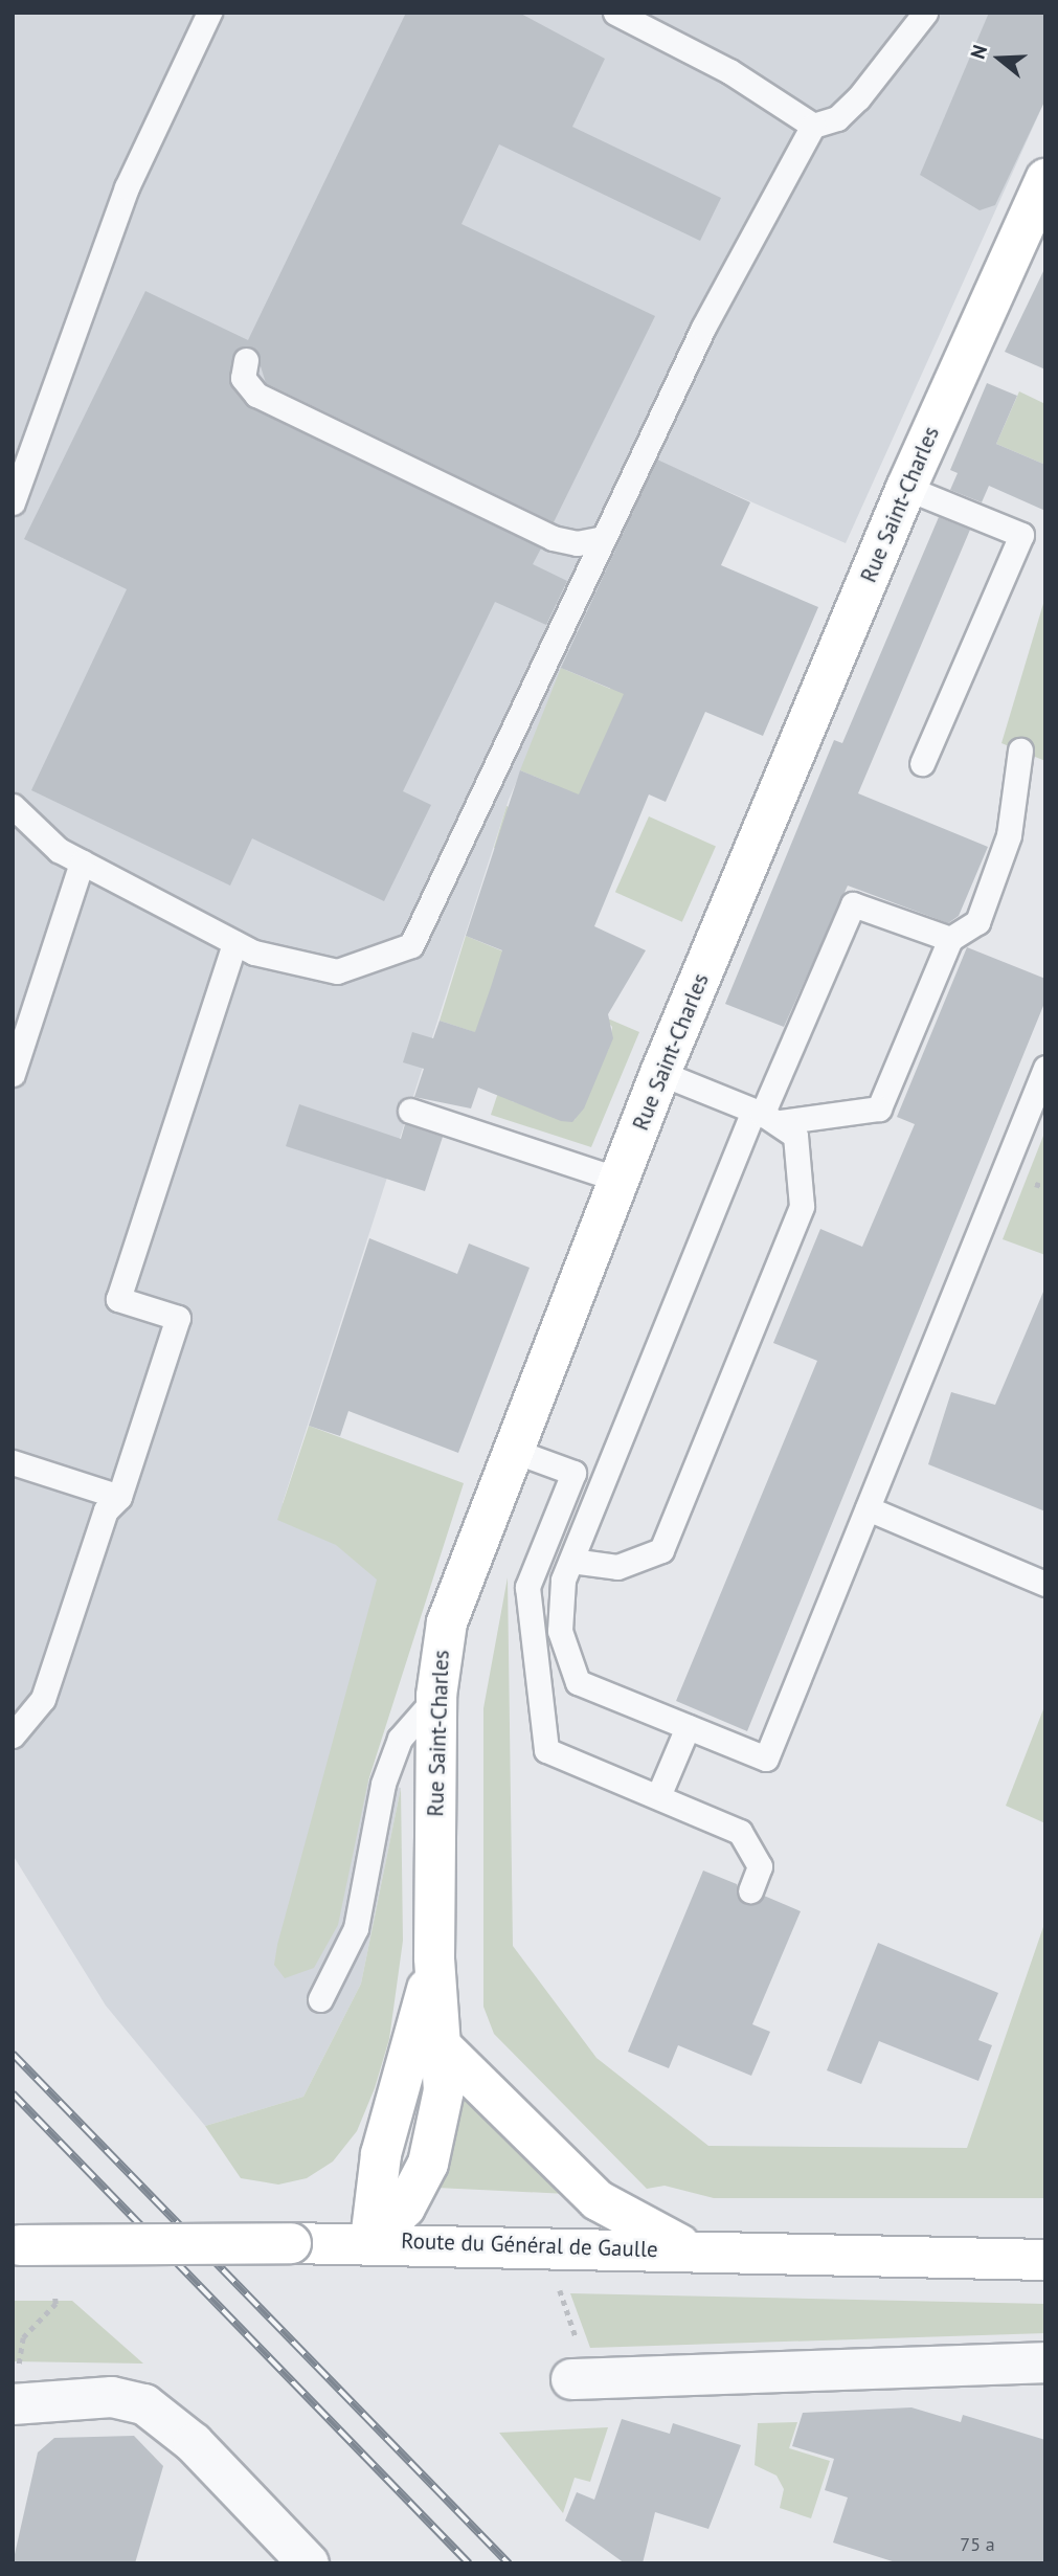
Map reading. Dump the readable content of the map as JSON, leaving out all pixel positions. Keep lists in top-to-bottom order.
{
  "streets": {
    "street": ["Rue Saint-Charles", "Route du Général de Gaulle"]
  },
  "crossings": [
    ["Rue Saint-Charles", "Route du Général de Gaulle"]
  ],
  "house_numbers": ["75 a"],
  "north": "left"
}
